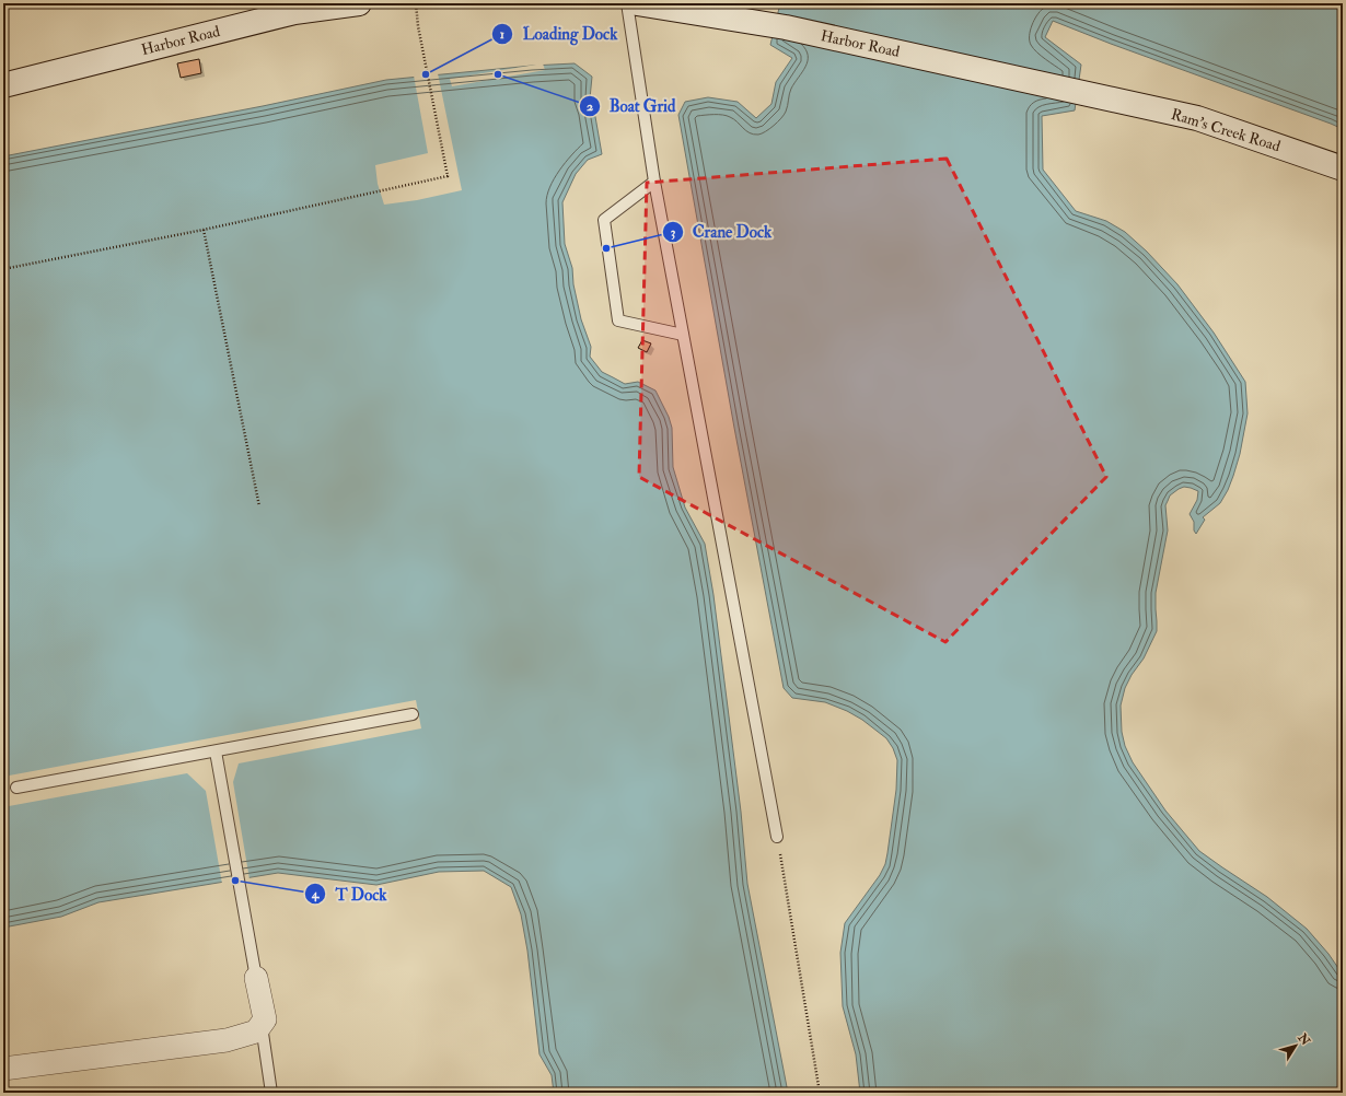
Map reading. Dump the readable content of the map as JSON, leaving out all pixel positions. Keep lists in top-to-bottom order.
{
  "streets": {
    "street": ["Harbor Road", "Ram's Creek Road"]
  },
  "crossings": [
    ["Harbor Road", "Ram's Creek Road"]
  ],
  "places": [
    "Loading Dock",
    "Boat Grid",
    "Crane Dock",
    "T Dock"
  ],
  "north": "top right"
}
